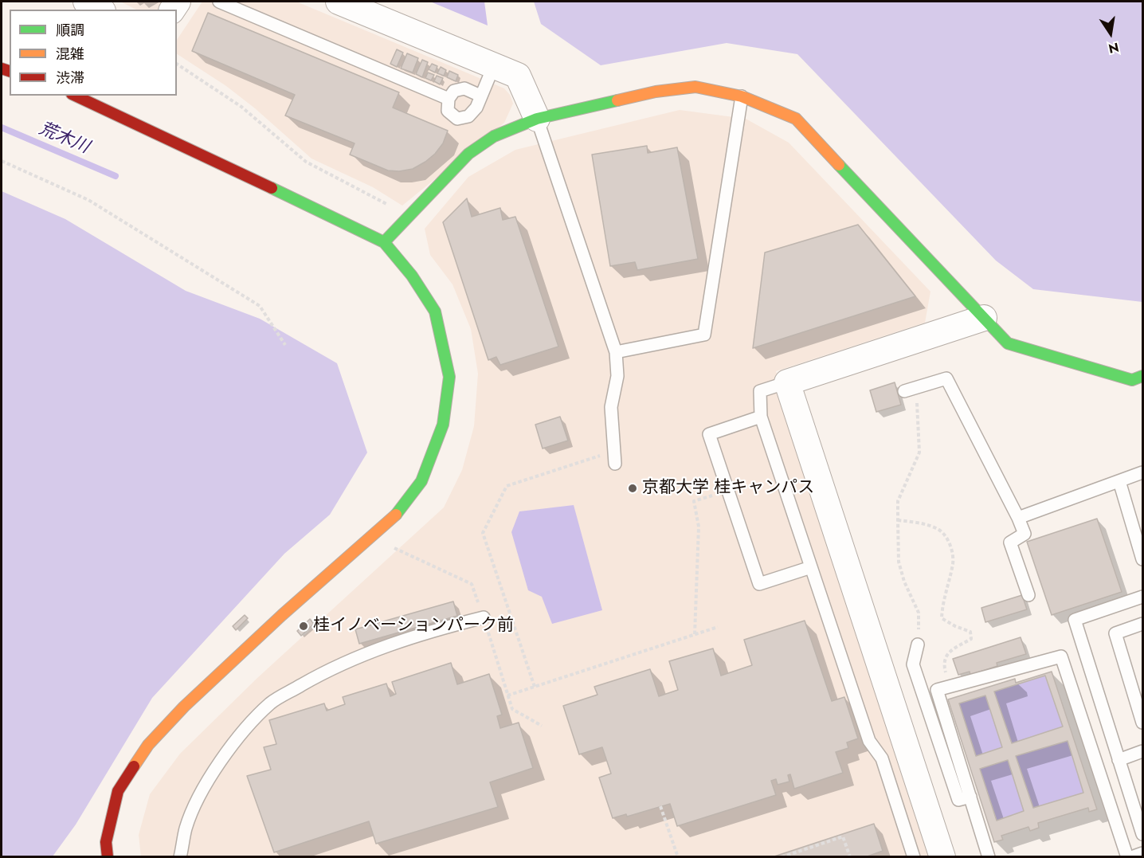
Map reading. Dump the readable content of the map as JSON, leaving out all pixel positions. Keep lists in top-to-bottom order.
{
  "water": ["荒木川"],
  "places": ["京都大学 桂キャンパス", "桂イノベーションパーク前"],
  "legend": ["順調", "混雑", "渋滞"],
  "north": "bottom"
}
